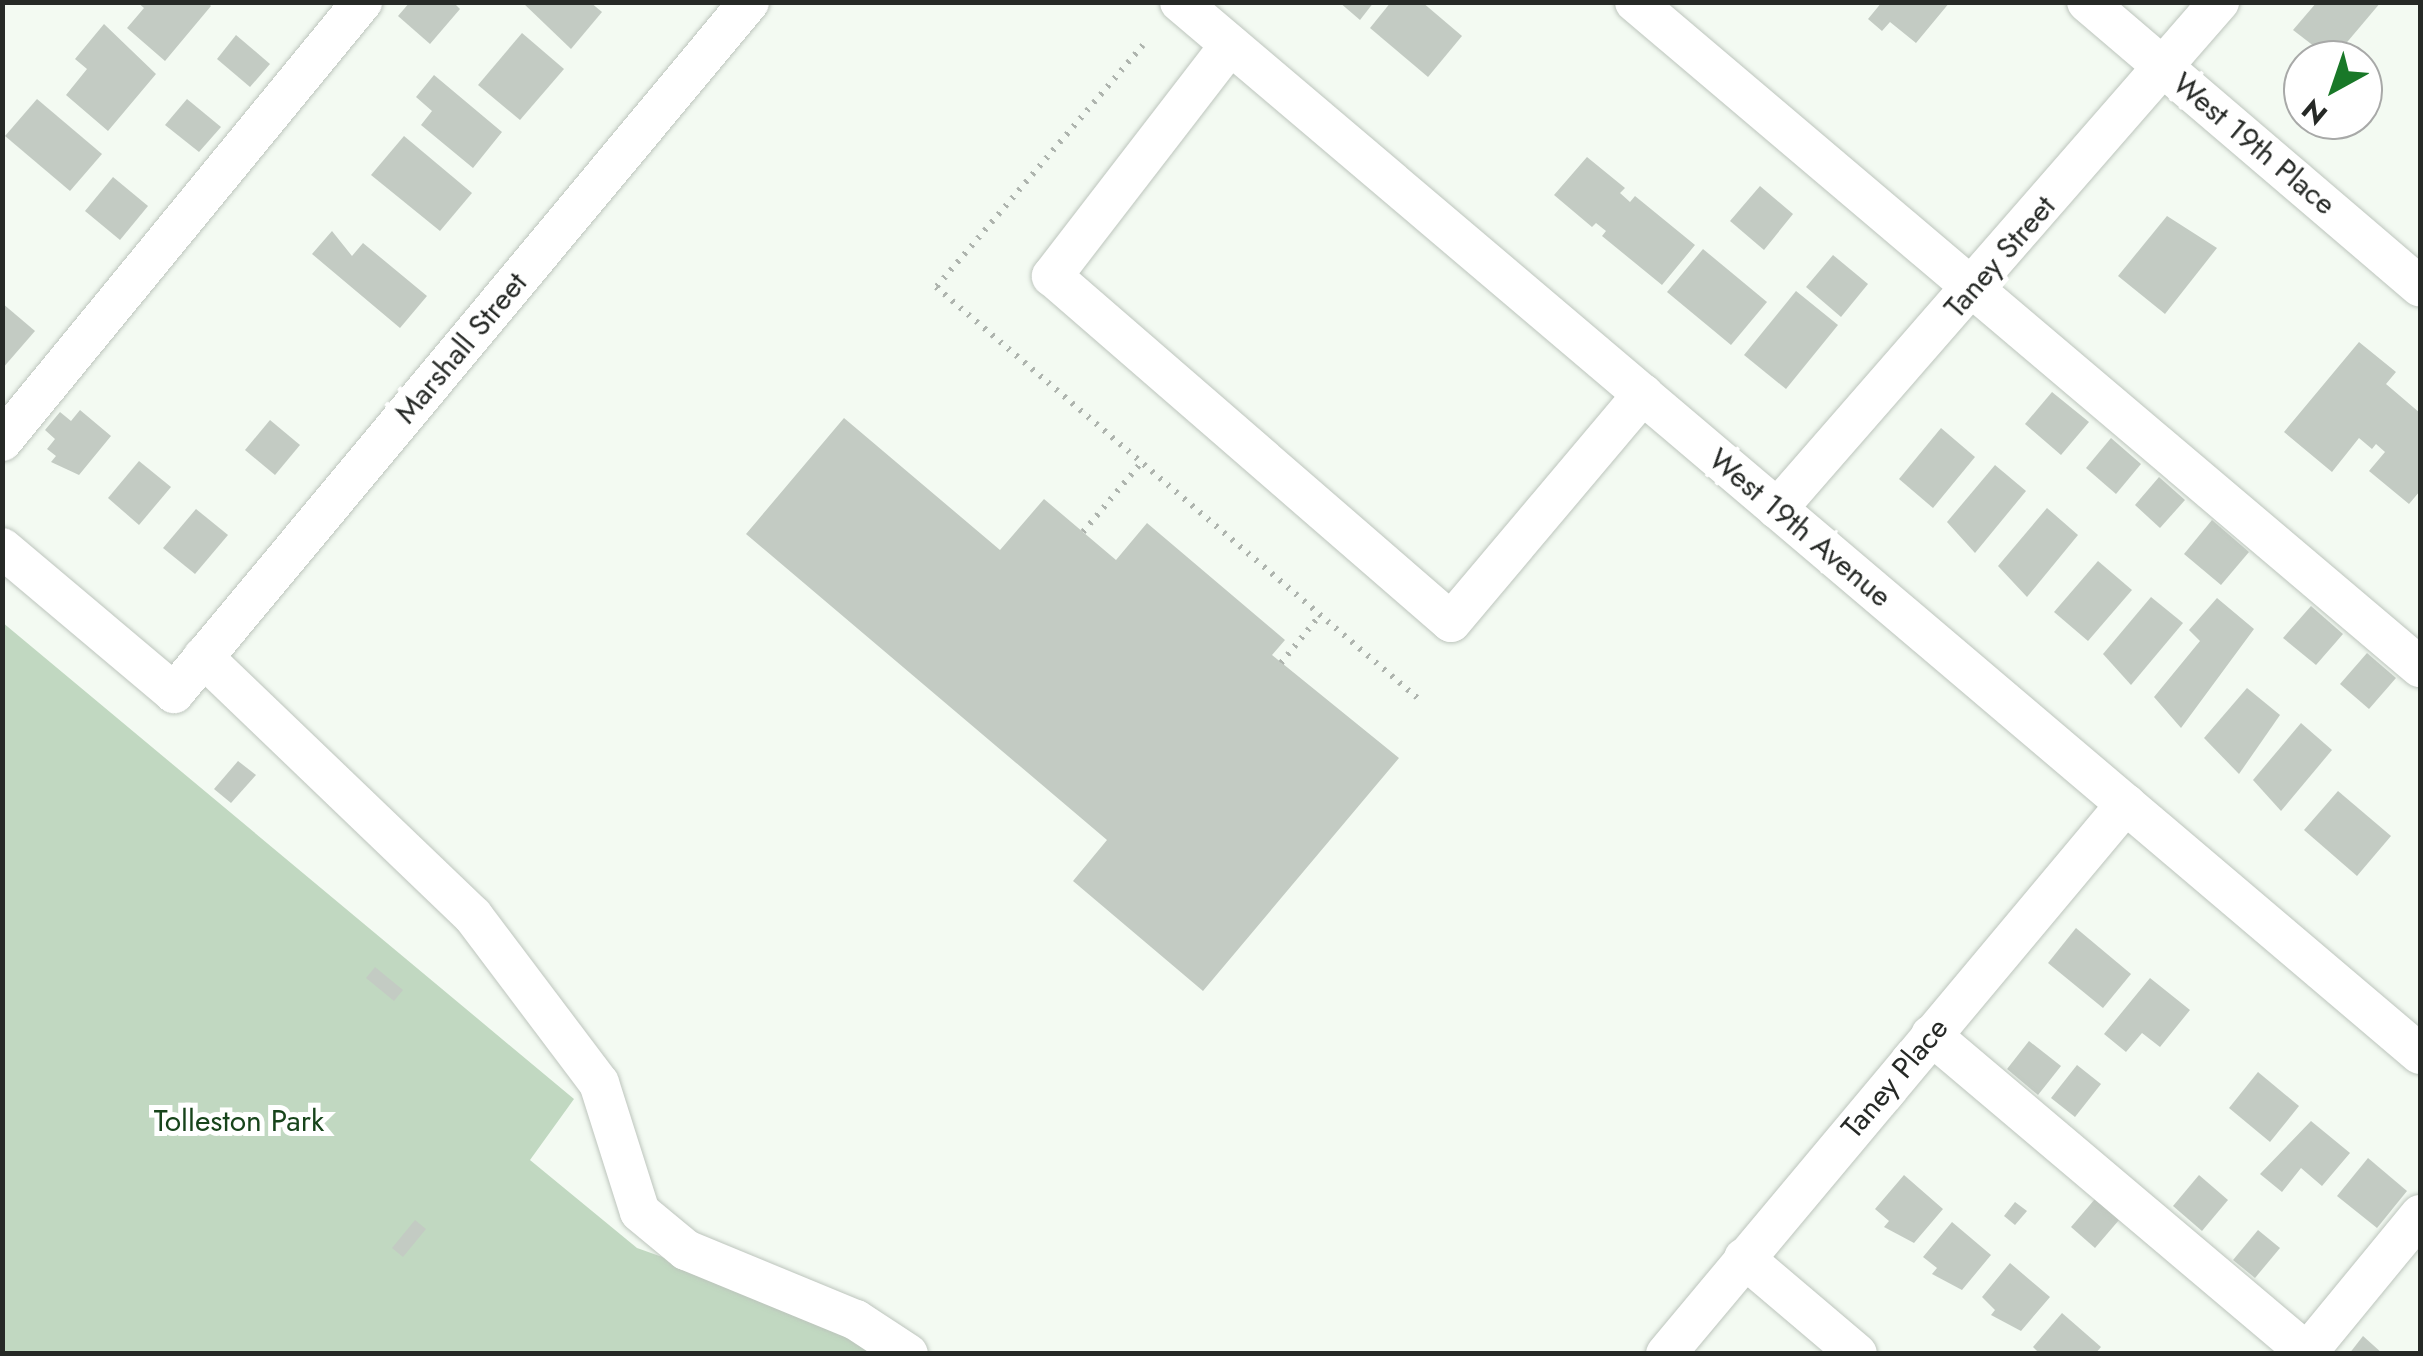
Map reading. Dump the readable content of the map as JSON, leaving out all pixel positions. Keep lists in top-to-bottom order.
{
  "streets": {
    "street": [
      "West 19th Place",
      "Taney Street",
      "Marshall Street",
      "West 19th Avenue",
      "Taney Place"
    ]
  },
  "crossings": [
    ["West 19th Place", "Taney Street"],
    ["Taney Street", "West 19th Avenue"],
    ["West 19th Avenue", "Taney Place"]
  ],
  "parks": ["Tolleston Park"],
  "north": "bottom left"
}
